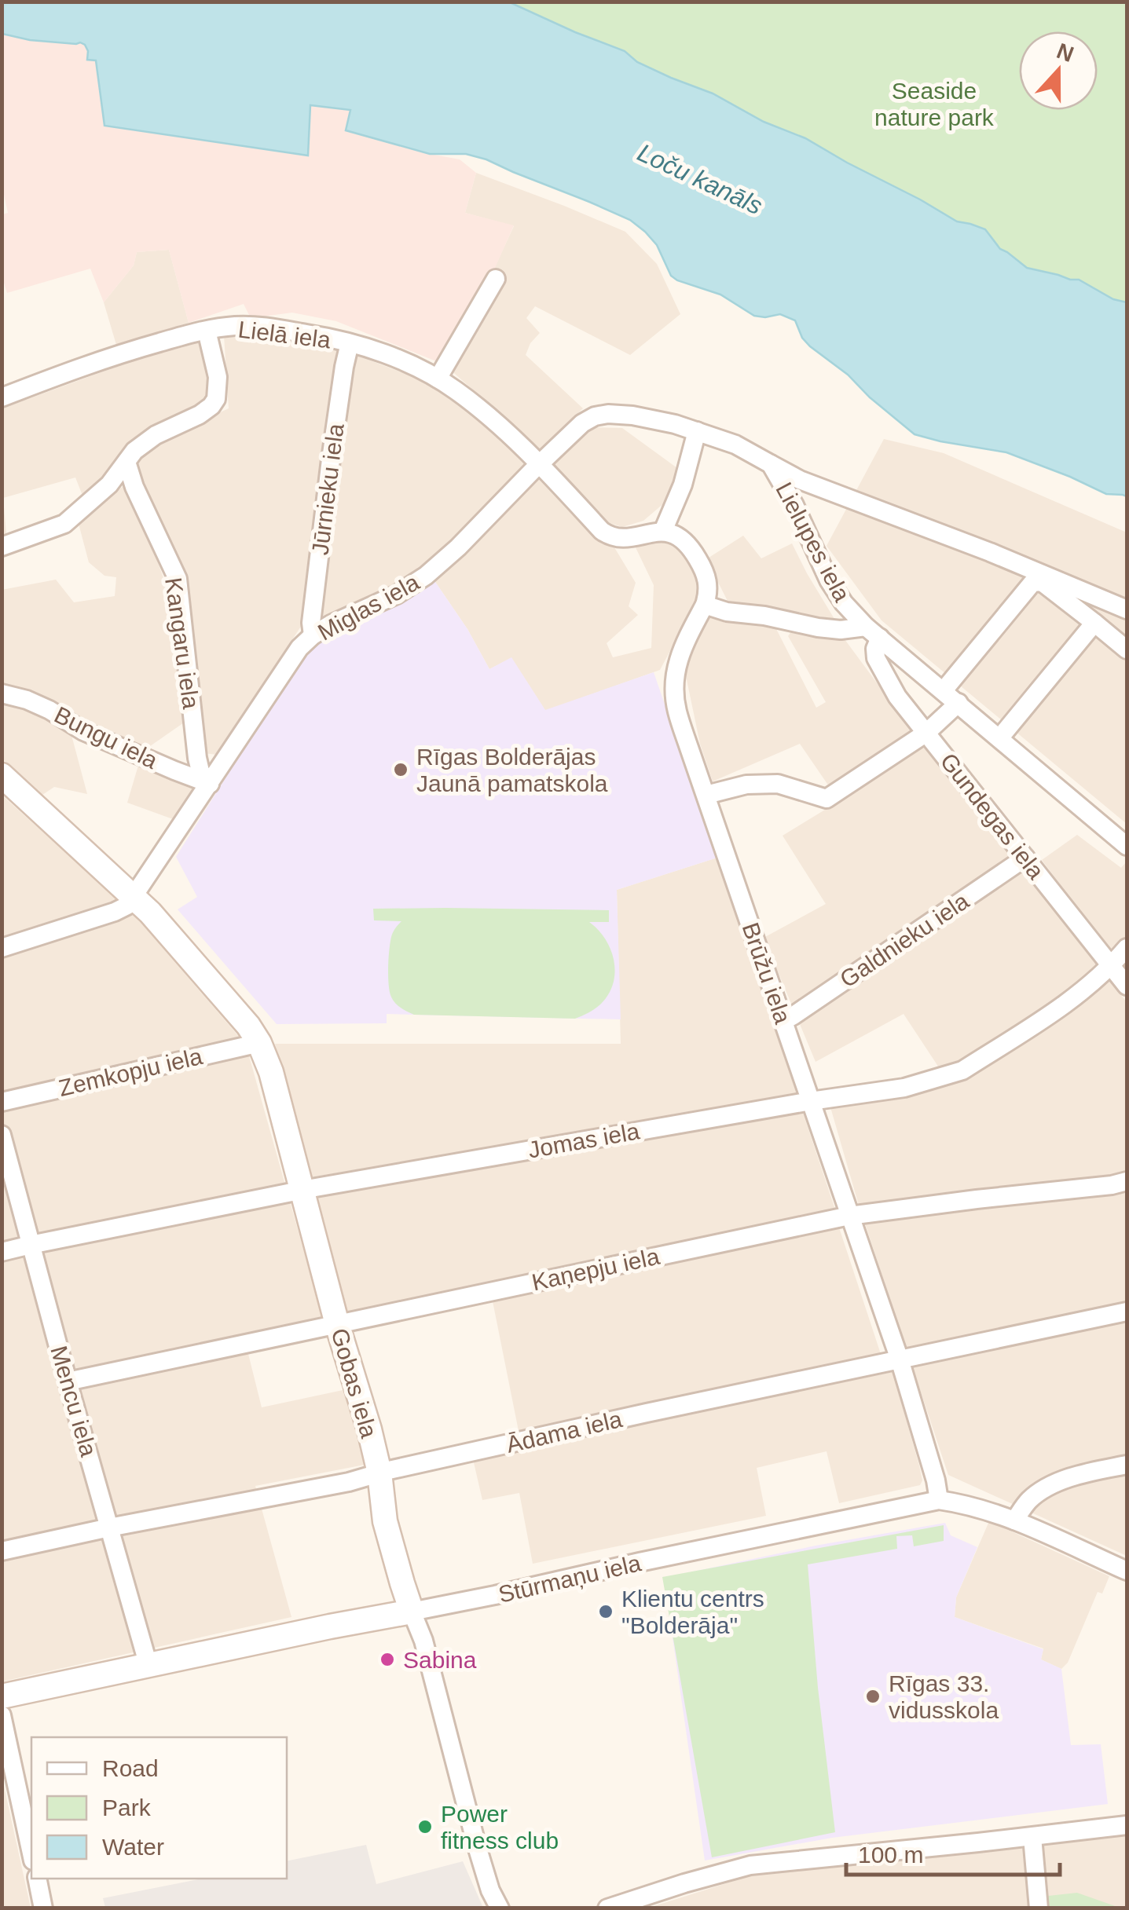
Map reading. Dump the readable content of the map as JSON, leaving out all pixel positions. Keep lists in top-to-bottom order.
{
  "streets": {
    "street": [
      "Lielā iela",
      "Jūrnieku iela",
      "Lielupes iela",
      "Miglas iela",
      "Kangaru iela",
      "Bungu iela",
      "Gundegas iela",
      "Galdnieku iela",
      "Brūžu iela",
      "Zemkopju iela",
      "Jomas iela",
      "Kaņepju iela",
      "Gobas iela",
      "Mencu iela",
      "Ādama iela",
      "Stūrmaņu iela"
    ]
  },
  "crossings": [
    ["Lielā iela", "Jūrnieku iela"],
    ["Lielā iela", "Lielupes iela"],
    ["Lielā iela", "Miglas iela"],
    ["Jūrnieku iela", "Miglas iela"],
    ["Lielupes iela", "Miglas iela"],
    ["Lielupes iela", "Gundegas iela"],
    ["Miglas iela", "Kangaru iela"],
    ["Miglas iela", "Bungu iela"],
    ["Miglas iela", "Gobas iela"],
    ["Kangaru iela", "Bungu iela"],
    ["Gundegas iela", "Galdnieku iela"],
    ["Gundegas iela", "Jomas iela"],
    ["Galdnieku iela", "Brūžu iela"],
    ["Brūžu iela", "Jomas iela"],
    ["Brūžu iela", "Kaņepju iela"],
    ["Brūžu iela", "Ādama iela"],
    ["Brūžu iela", "Stūrmaņu iela"],
    ["Zemkopju iela", "Gobas iela"],
    ["Jomas iela", "Gobas iela"],
    ["Jomas iela", "Mencu iela"],
    ["Kaņepju iela", "Gobas iela"],
    ["Kaņepju iela", "Mencu iela"],
    ["Gobas iela", "Ādama iela"],
    ["Gobas iela", "Stūrmaņu iela"],
    ["Mencu iela", "Ādama iela"],
    ["Mencu iela", "Stūrmaņu iela"]
  ],
  "water": ["Loču kanāls"],
  "parks": ["Seaside nature park"],
  "places": [
    "Rīgas Bolderājas Jaunā pamatskola",
    "Klientu centrs \"Bolderāja\"",
    "Sabina",
    "Rīgas 33. vidusskola",
    "Power fitness club"
  ],
  "legend": ["Road", "Park", "Water"],
  "scale_bar": "100 m",
  "north": "top"
}
